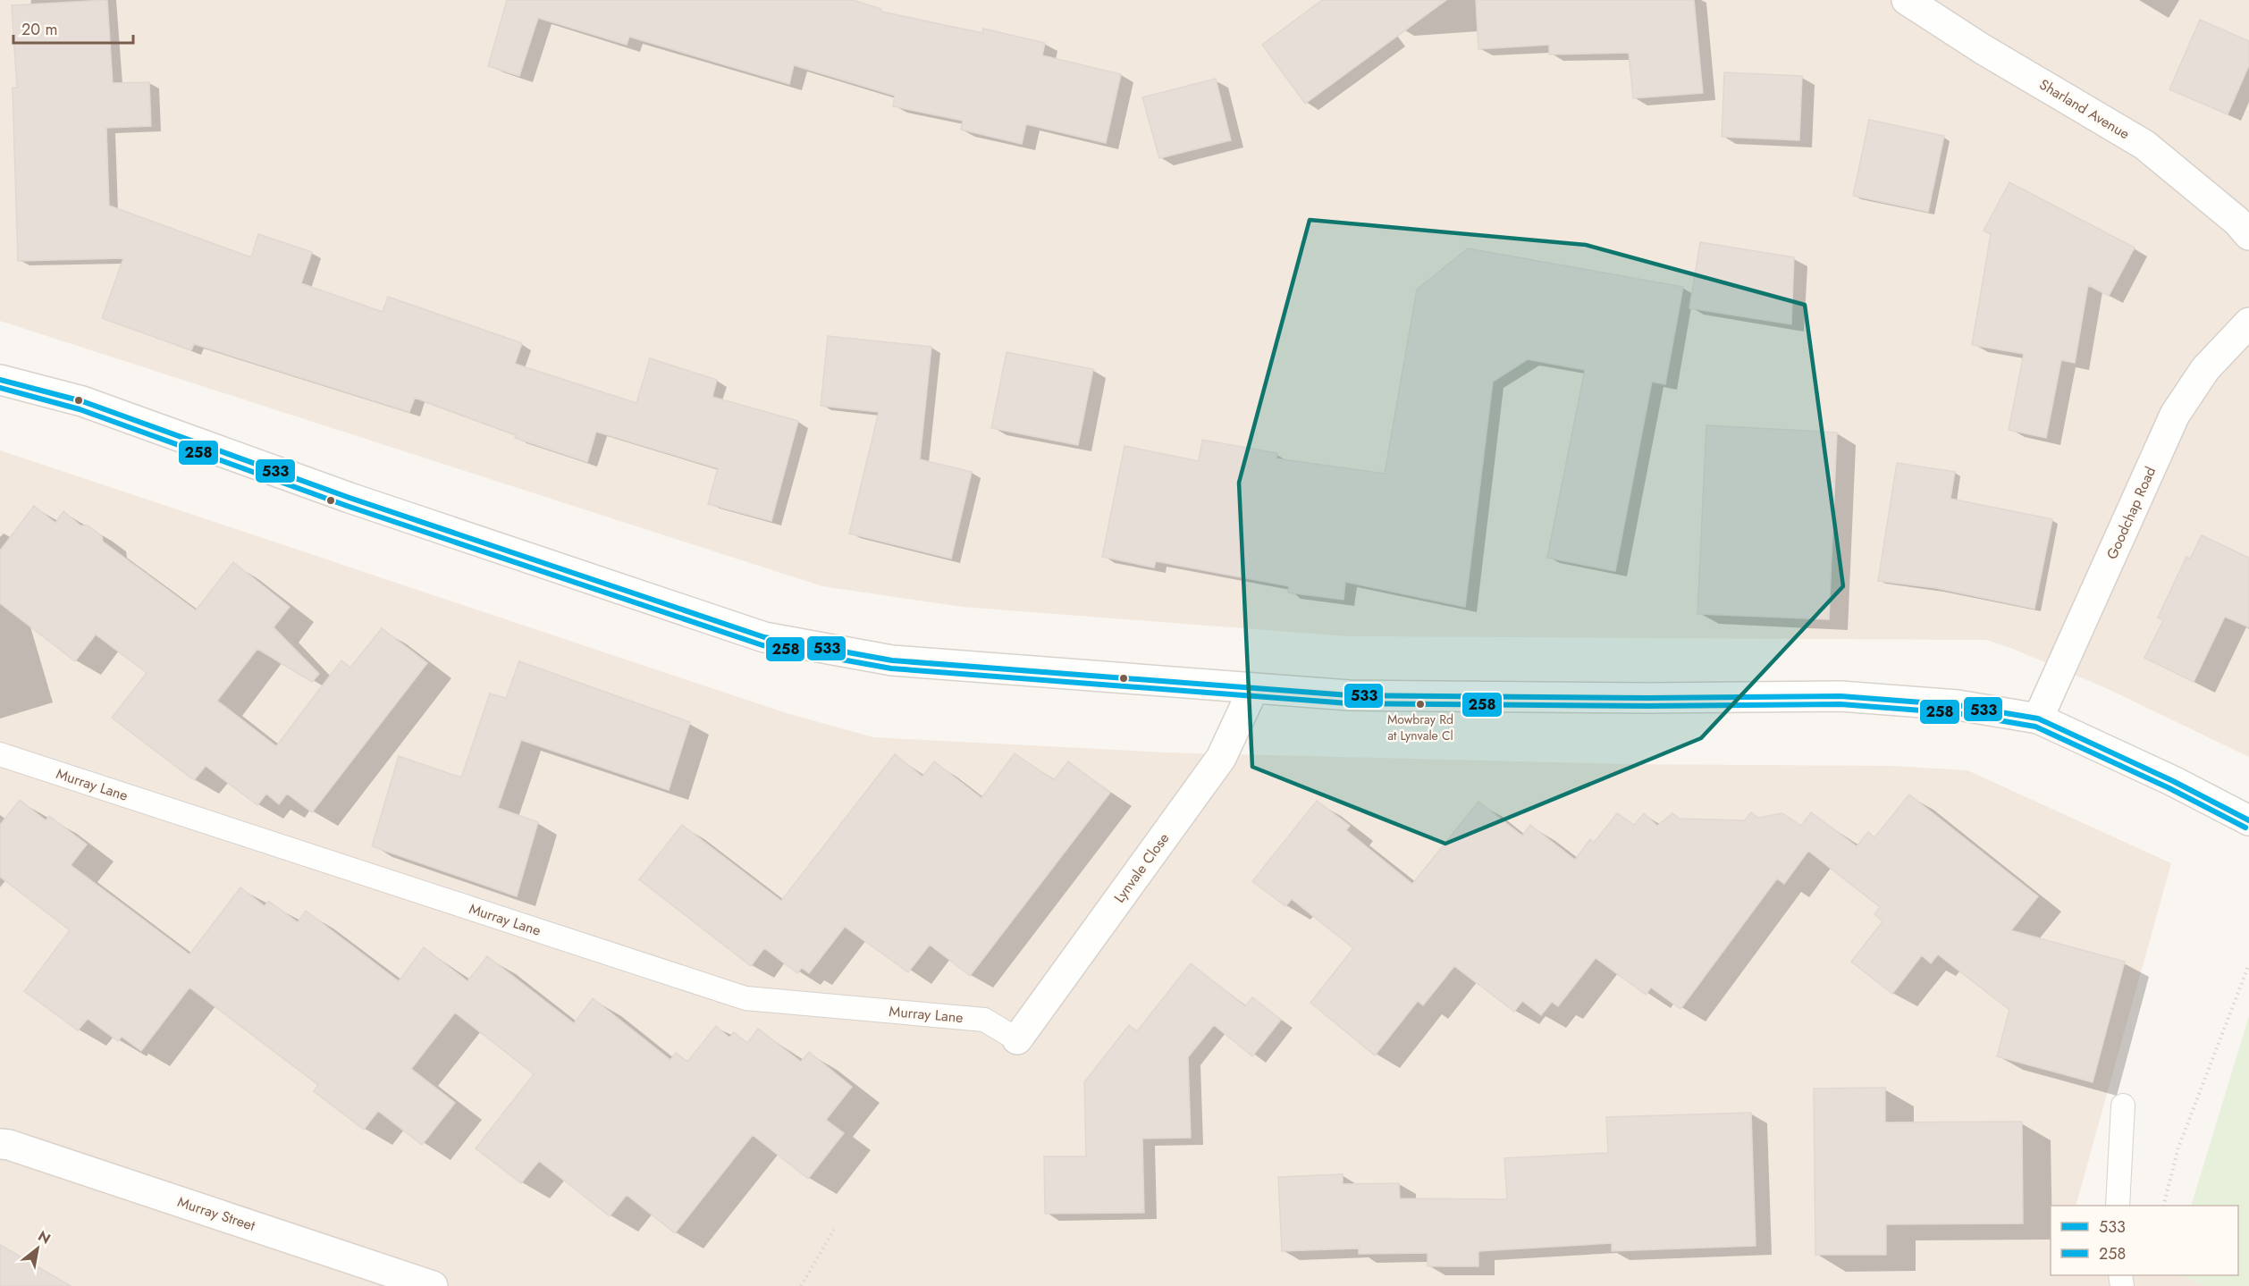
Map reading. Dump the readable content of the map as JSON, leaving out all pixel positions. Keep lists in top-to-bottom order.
{
  "streets": {
    "main road": [
      "Sharland Avenue",
      "Goodchap Road",
      "Lynvale Close",
      "Murray Street"
    ],
    "lane": ["Murray Lane"]
  },
  "crossings": [
    ["Murray Lane", "Lynvale Close"]
  ],
  "places": ["Mowbray Rd at Lynvale Cl"],
  "lines": ["transit line 533", "transit line 258"],
  "legend": ["533", "258"],
  "scale_bar": "20 m",
  "north": "top right"
}
